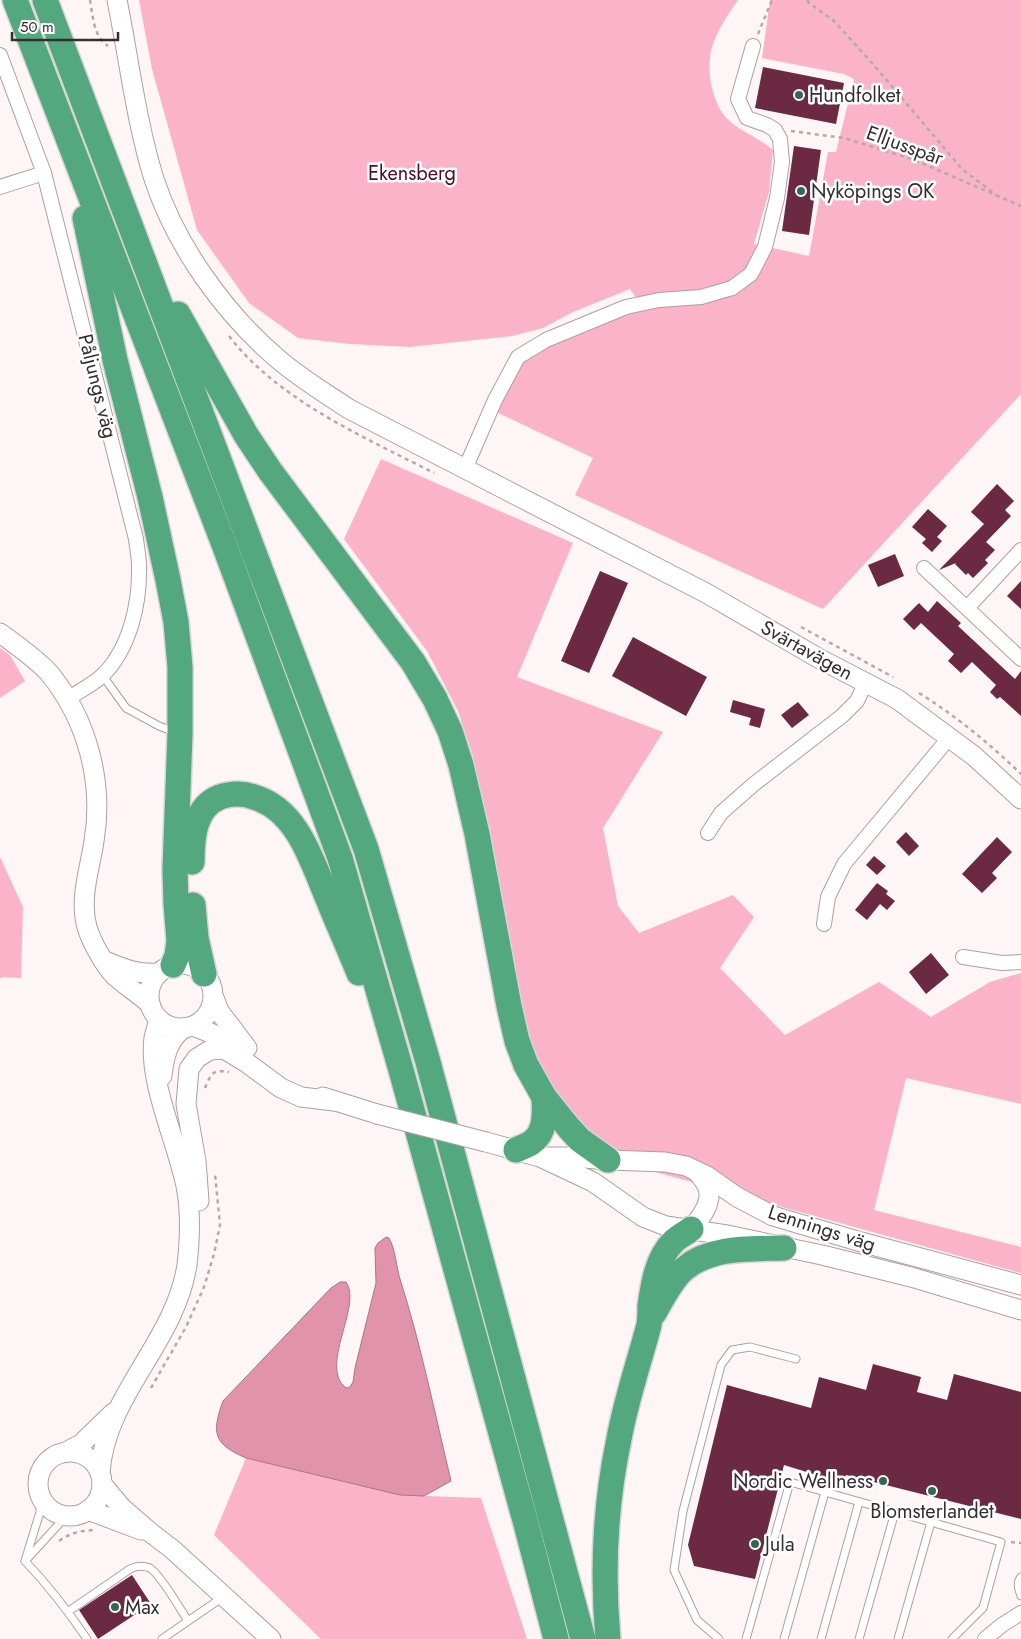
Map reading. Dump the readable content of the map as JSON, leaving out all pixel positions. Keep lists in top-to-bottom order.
{
  "streets": {
    "main road": ["Svärtavägen", "Lennings väg"],
    "street": ["Påljungs väg"],
    "path": ["Elljusspår"]
  },
  "parks": ["Ekensberg"],
  "places": [
    "Hundfolket",
    "Nyköpings OK",
    "Nordic Wellness",
    "Blomsterlandet",
    "Jula",
    "Max"
  ],
  "scale_bar": "50 m"
}
